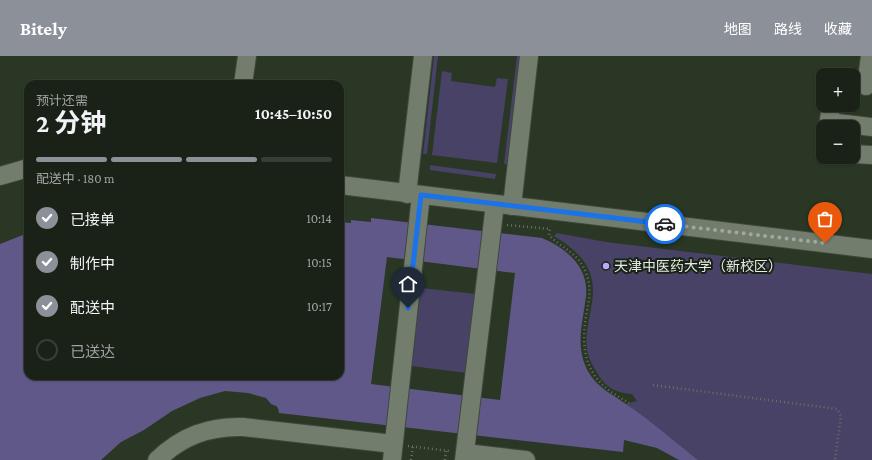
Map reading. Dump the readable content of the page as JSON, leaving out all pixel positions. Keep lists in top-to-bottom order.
{
  "places": ["天津中医药大学（新校区）"],
  "page": {
    "header": "Bitely",
    "nav": ["地图", "路线", "收藏"],
    "map_buttons": ["+", "−"],
    "heading": ["2 分钟", "预计还需", "10:45–10:50"],
    "bar": "配送中 · 180 m",
    "list": [
      ["已接单", "10:14"],
      ["制作中", "10:15"],
      ["配送中", "10:17"],
      "已送达"
    ]
  }
}
